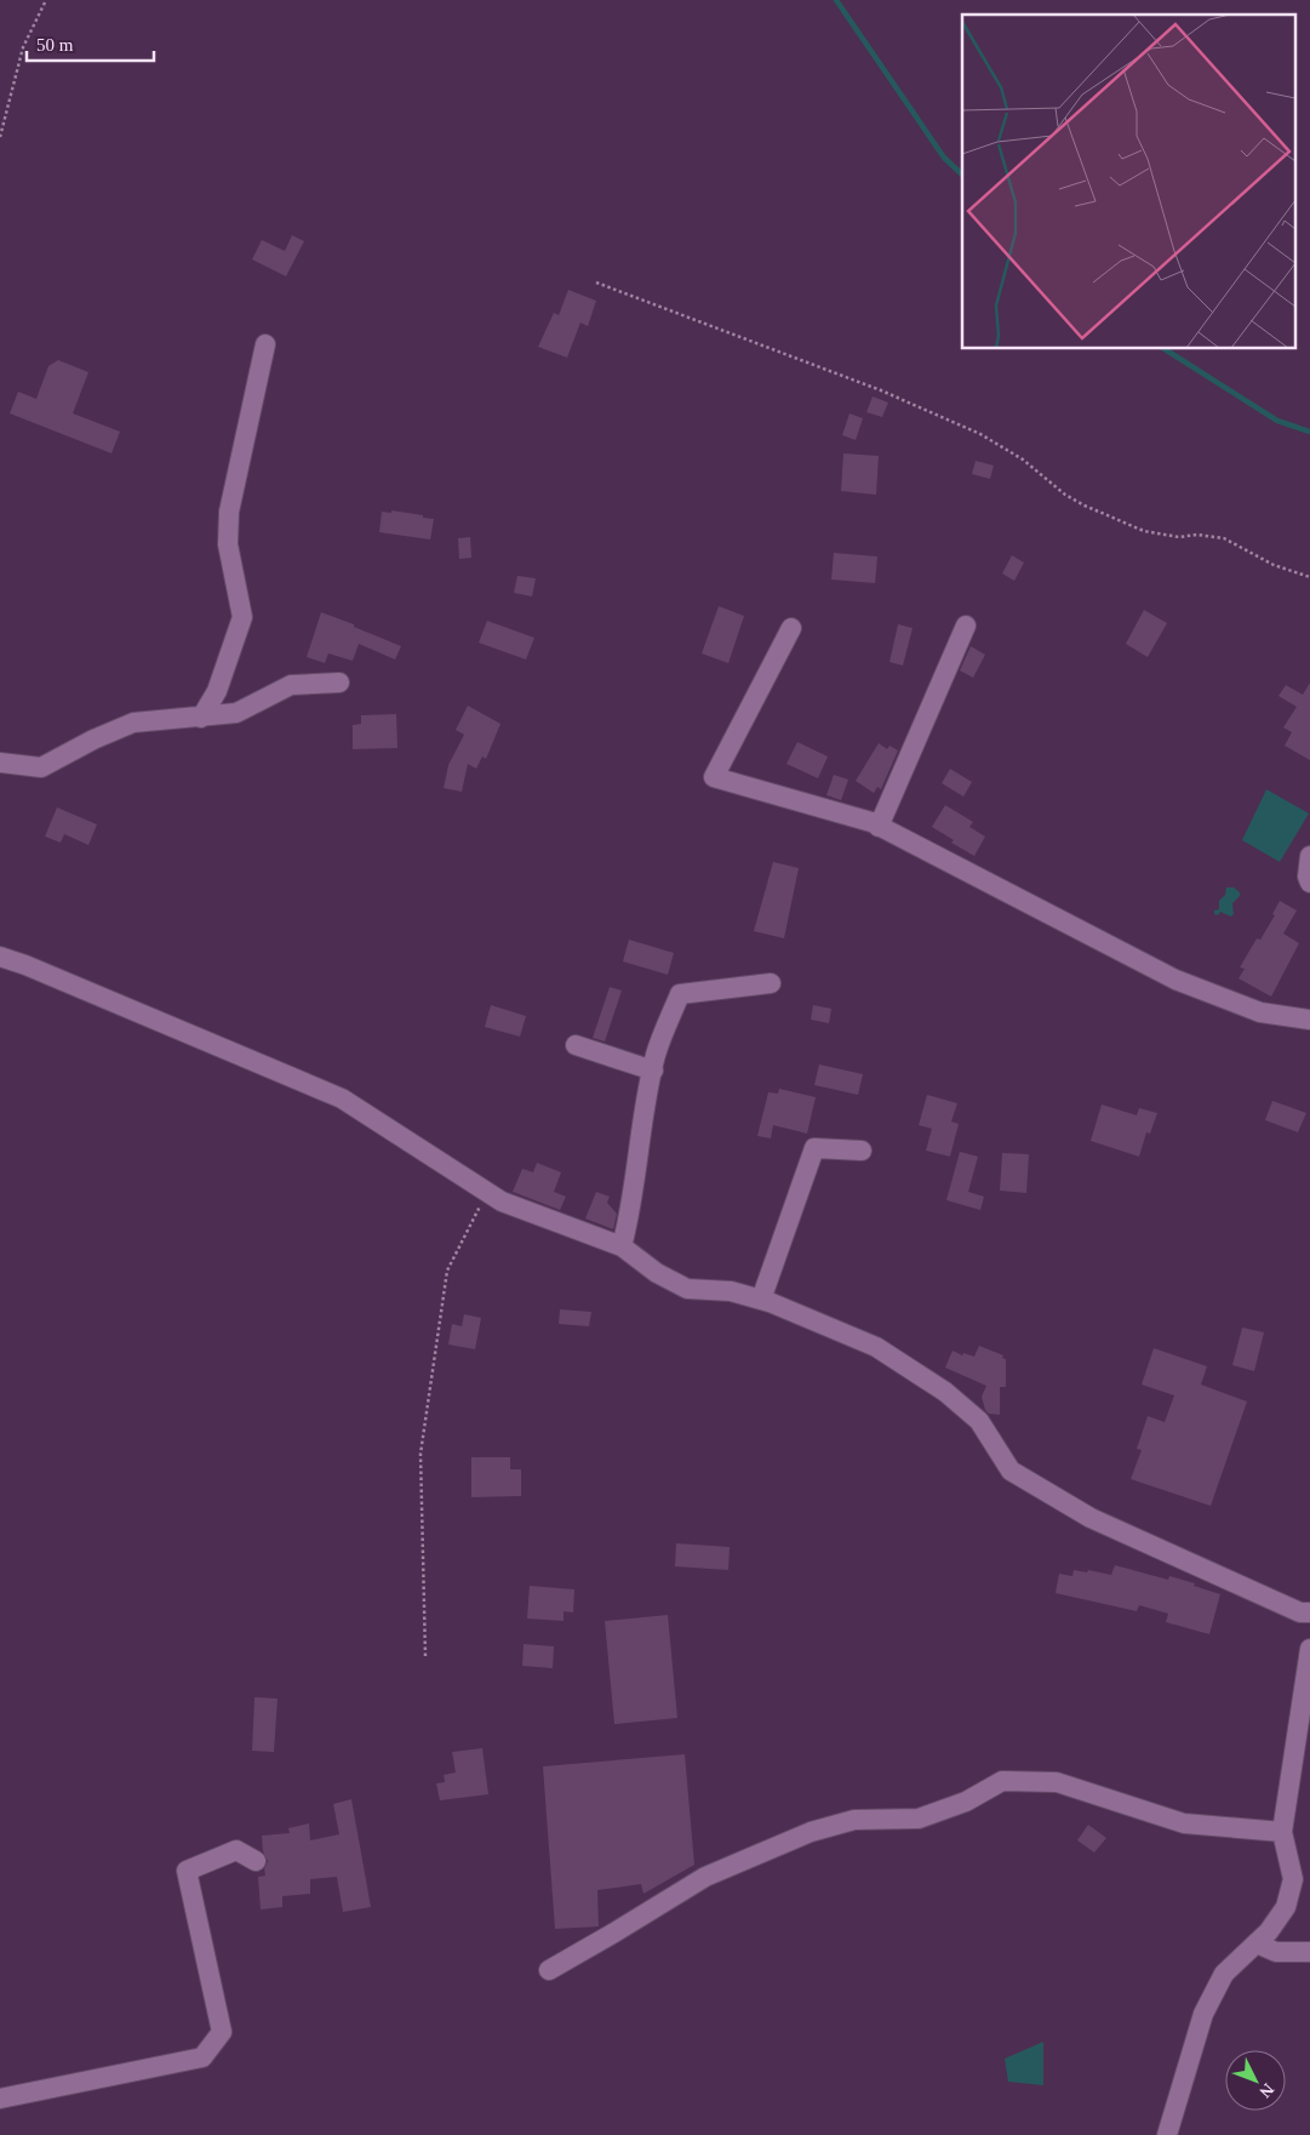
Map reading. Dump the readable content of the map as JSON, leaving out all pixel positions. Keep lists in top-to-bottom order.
{
  "scale_bar": "50 m",
  "north": "bottom right"
}
